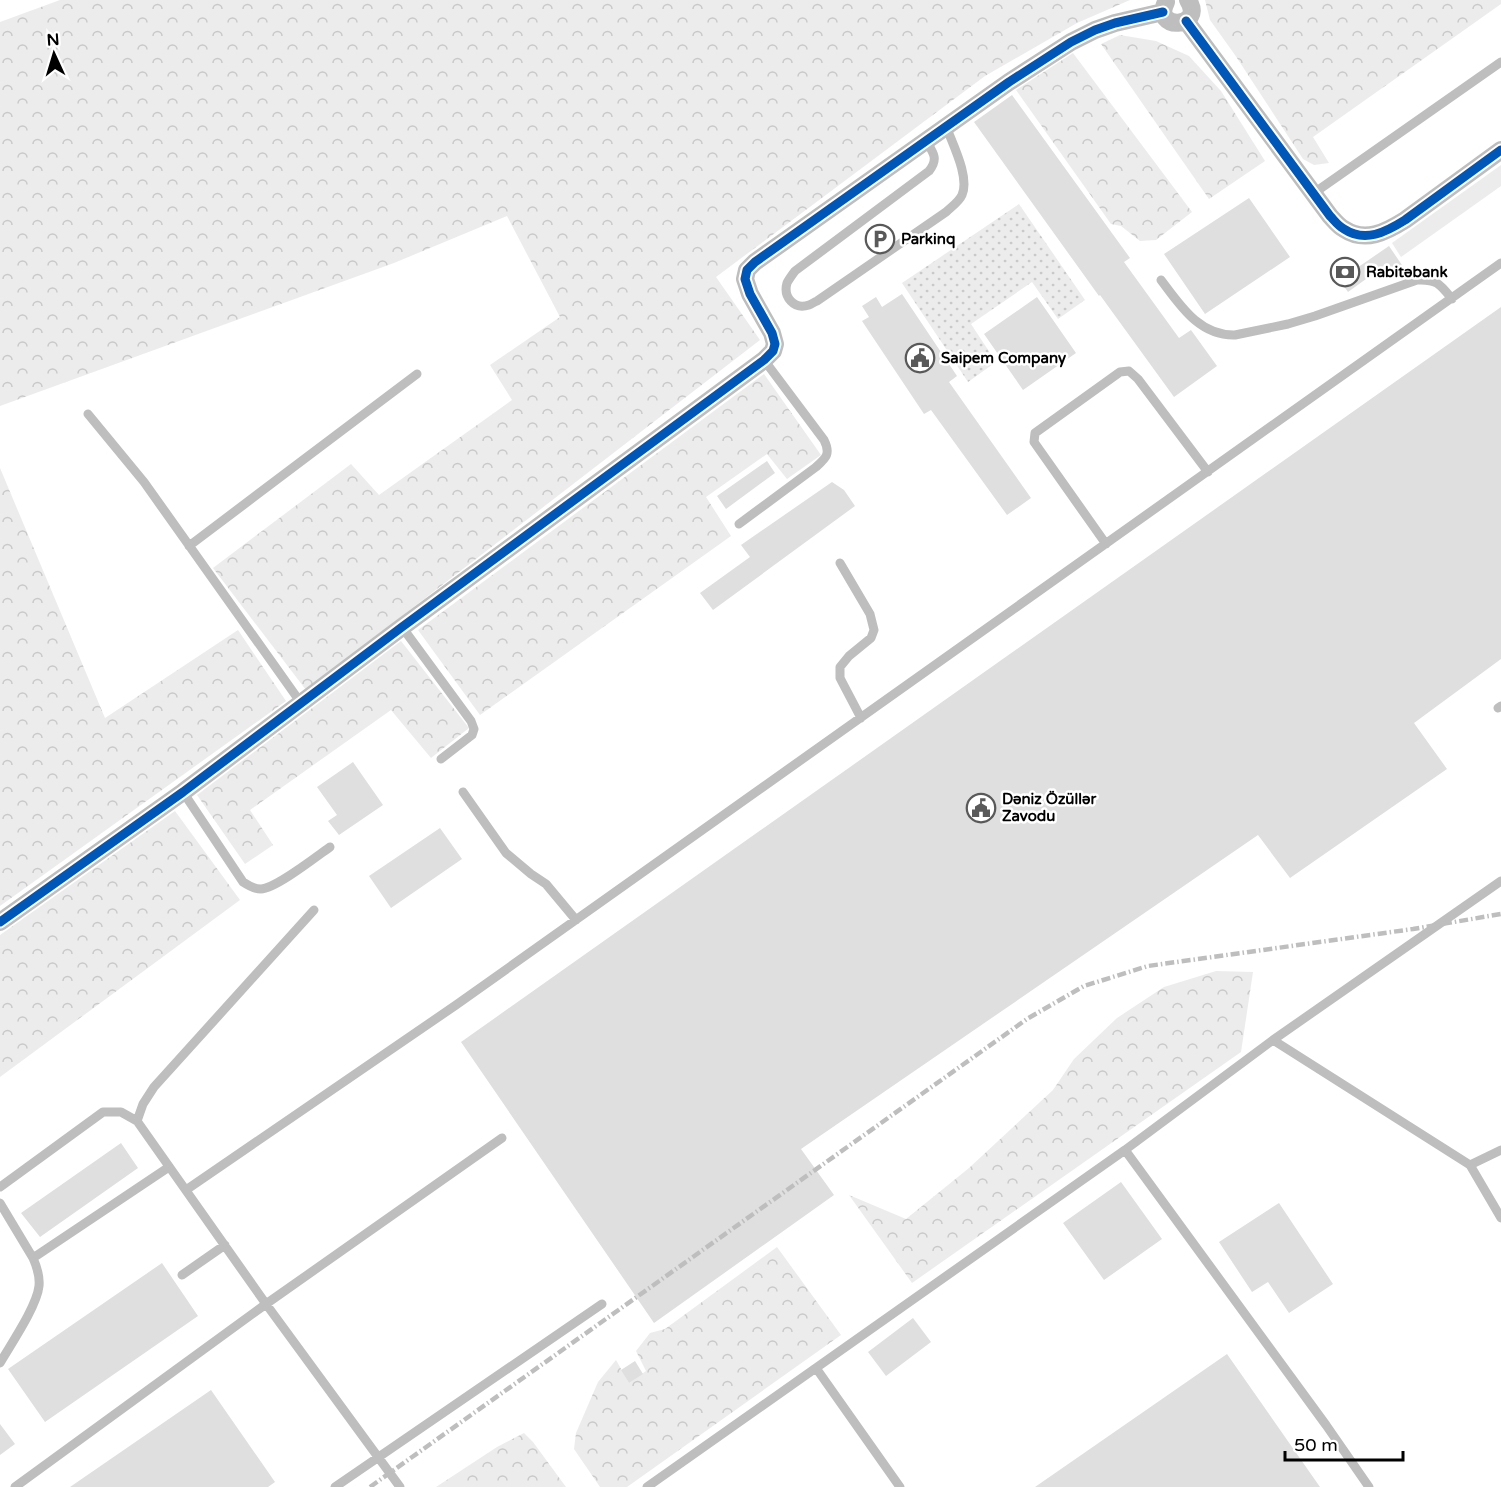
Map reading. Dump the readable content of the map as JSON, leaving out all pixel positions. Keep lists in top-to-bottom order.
{
  "places": {
    "parking": ["Parkinq"],
    "bank": ["Rabitəbank"],
    "public building": ["Saipem Company", "Dəniz Özüllər Zavodu"]
  },
  "scale_bar": "50 m",
  "north": "top"
}
